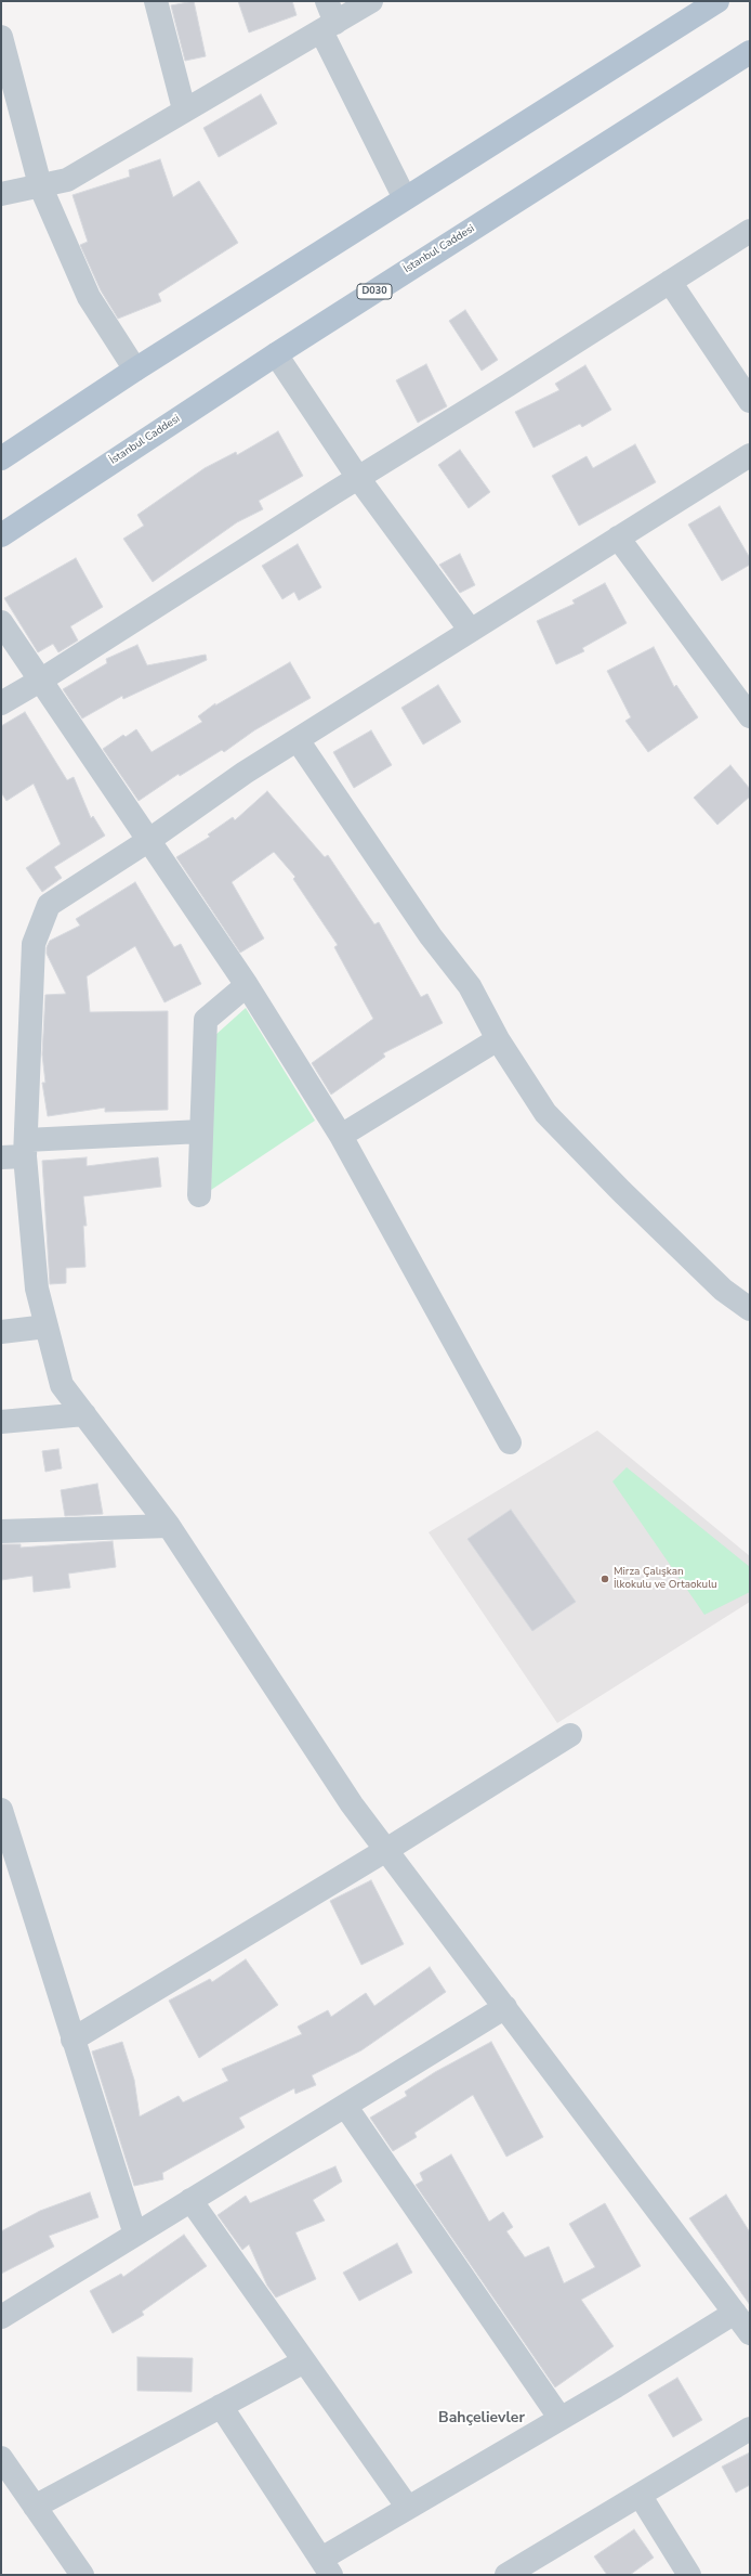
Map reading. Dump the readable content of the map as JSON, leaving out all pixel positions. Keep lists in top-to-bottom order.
{
  "streets": {
    "main road": ["İstanbul Caddesi", "D030"]
  },
  "districts": ["Bahçelievler"],
  "places": ["Mirza Çalışkan İlkokulu ve Ortaokulu"]
}
